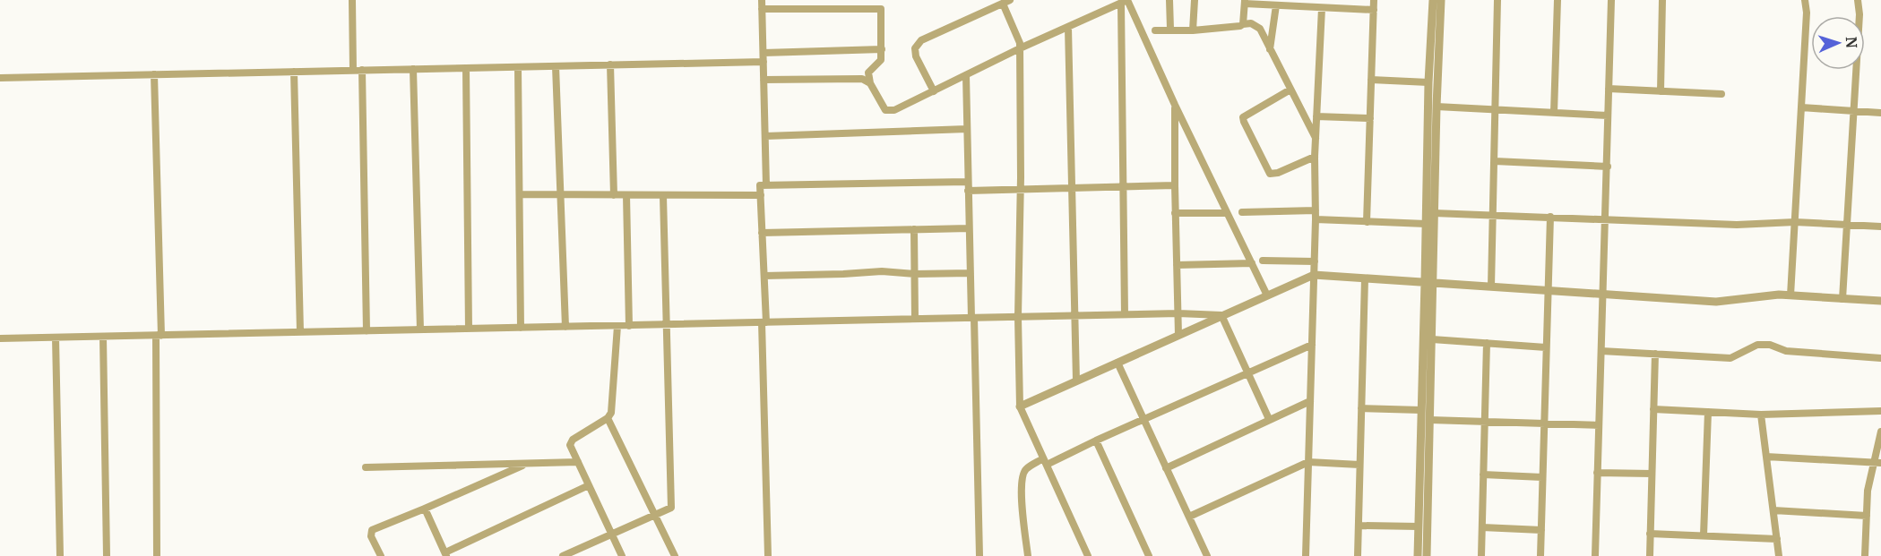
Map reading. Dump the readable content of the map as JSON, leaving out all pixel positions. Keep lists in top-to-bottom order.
{
  "north": "right"
}
